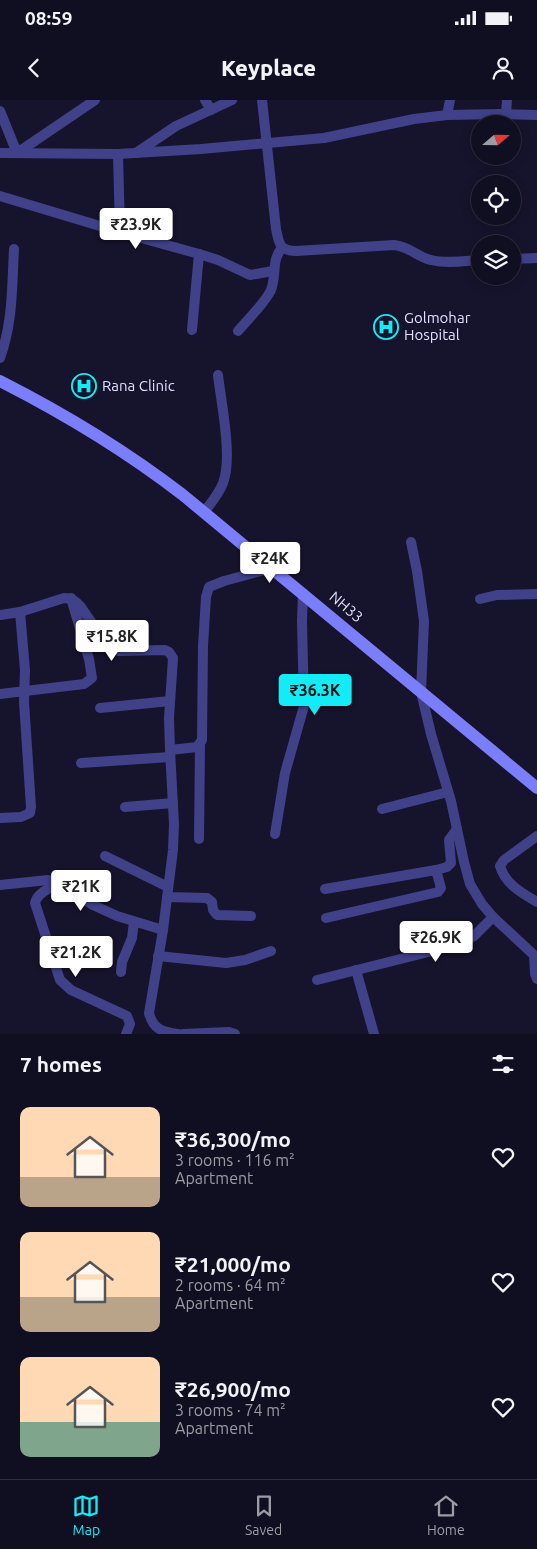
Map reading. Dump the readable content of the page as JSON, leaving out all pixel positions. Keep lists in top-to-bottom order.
{
  "streets": {
    "main road": ["NH33"]
  },
  "places": {
    "hospital": ["Golmohar Hospital", "Rana Clinic"]
  },
  "north": "right",
  "page": {
    "status": "08:59",
    "header": "Keyplace",
    "price": [
      "₹23.9K",
      "₹24K",
      "₹15.8K",
      "₹36.3K",
      "₹21K",
      "₹26.9K",
      "₹21.2K"
    ],
    "heading": "7 homes",
    "list": [
      {
        "name": "₹36,300/mo",
        "note": "3 rooms · 116 m² · Apartment"
      },
      {
        "name": "₹21,000/mo",
        "note": "2 rooms · 64 m² · Apartment"
      },
      {
        "name": "₹26,900/mo",
        "note": "3 rooms · 74 m² · Apartment"
      }
    ],
    "tabs": ["Map", "Saved", "Home"]
  }
}
